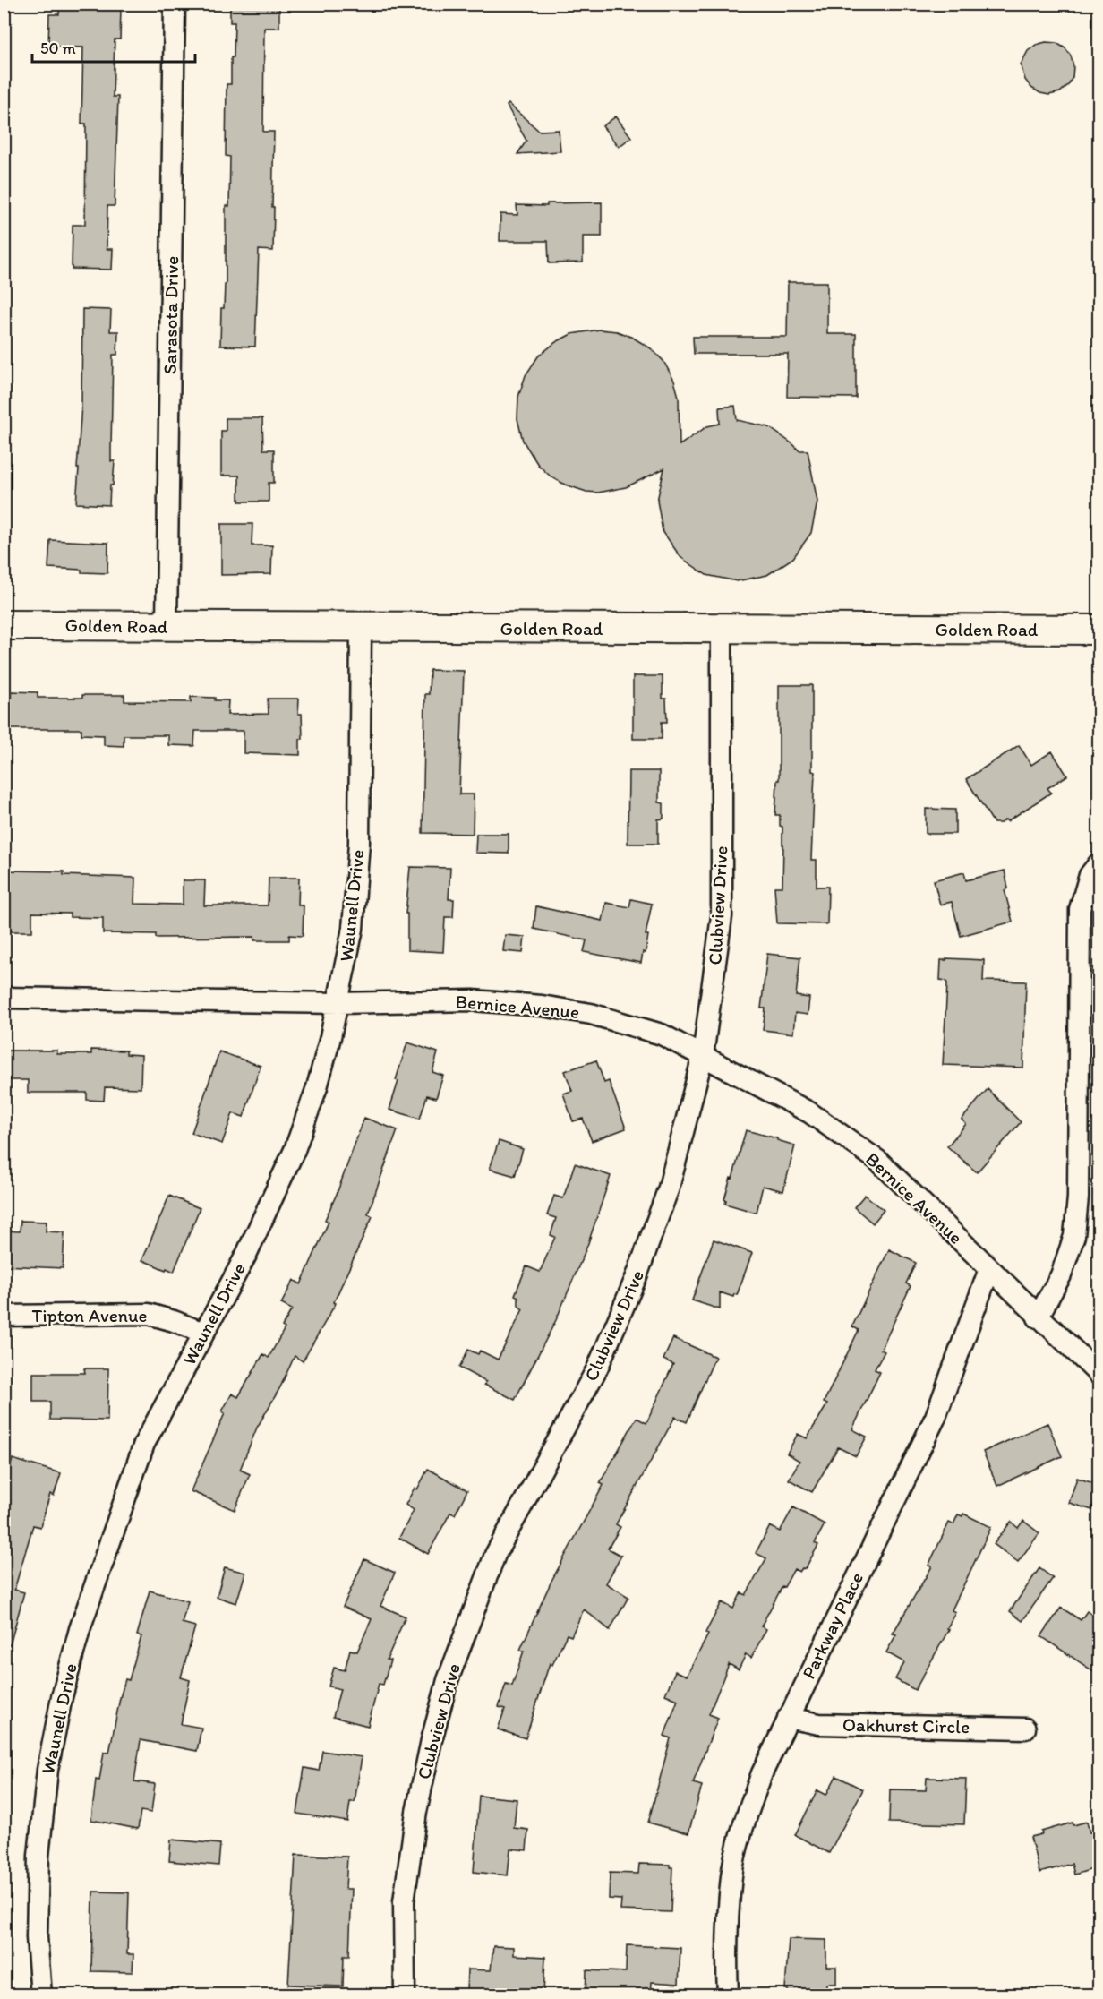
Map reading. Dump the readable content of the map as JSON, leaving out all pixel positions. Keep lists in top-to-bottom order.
{
  "streets": {
    "street": [
      "Sarasota Drive",
      "Golden Road",
      "Waunell Drive",
      "Clubview Drive",
      "Bernice Avenue",
      "Tipton Avenue",
      "Parkway Place",
      "Oakhurst Circle"
    ]
  },
  "crossings": [
    ["Sarasota Drive", "Golden Road"],
    ["Golden Road", "Waunell Drive"],
    ["Golden Road", "Clubview Drive"],
    ["Waunell Drive", "Bernice Avenue"],
    ["Waunell Drive", "Tipton Avenue"],
    ["Clubview Drive", "Bernice Avenue"],
    ["Bernice Avenue", "Parkway Place"],
    ["Parkway Place", "Oakhurst Circle"]
  ],
  "scale_bar": "50 m"
}
